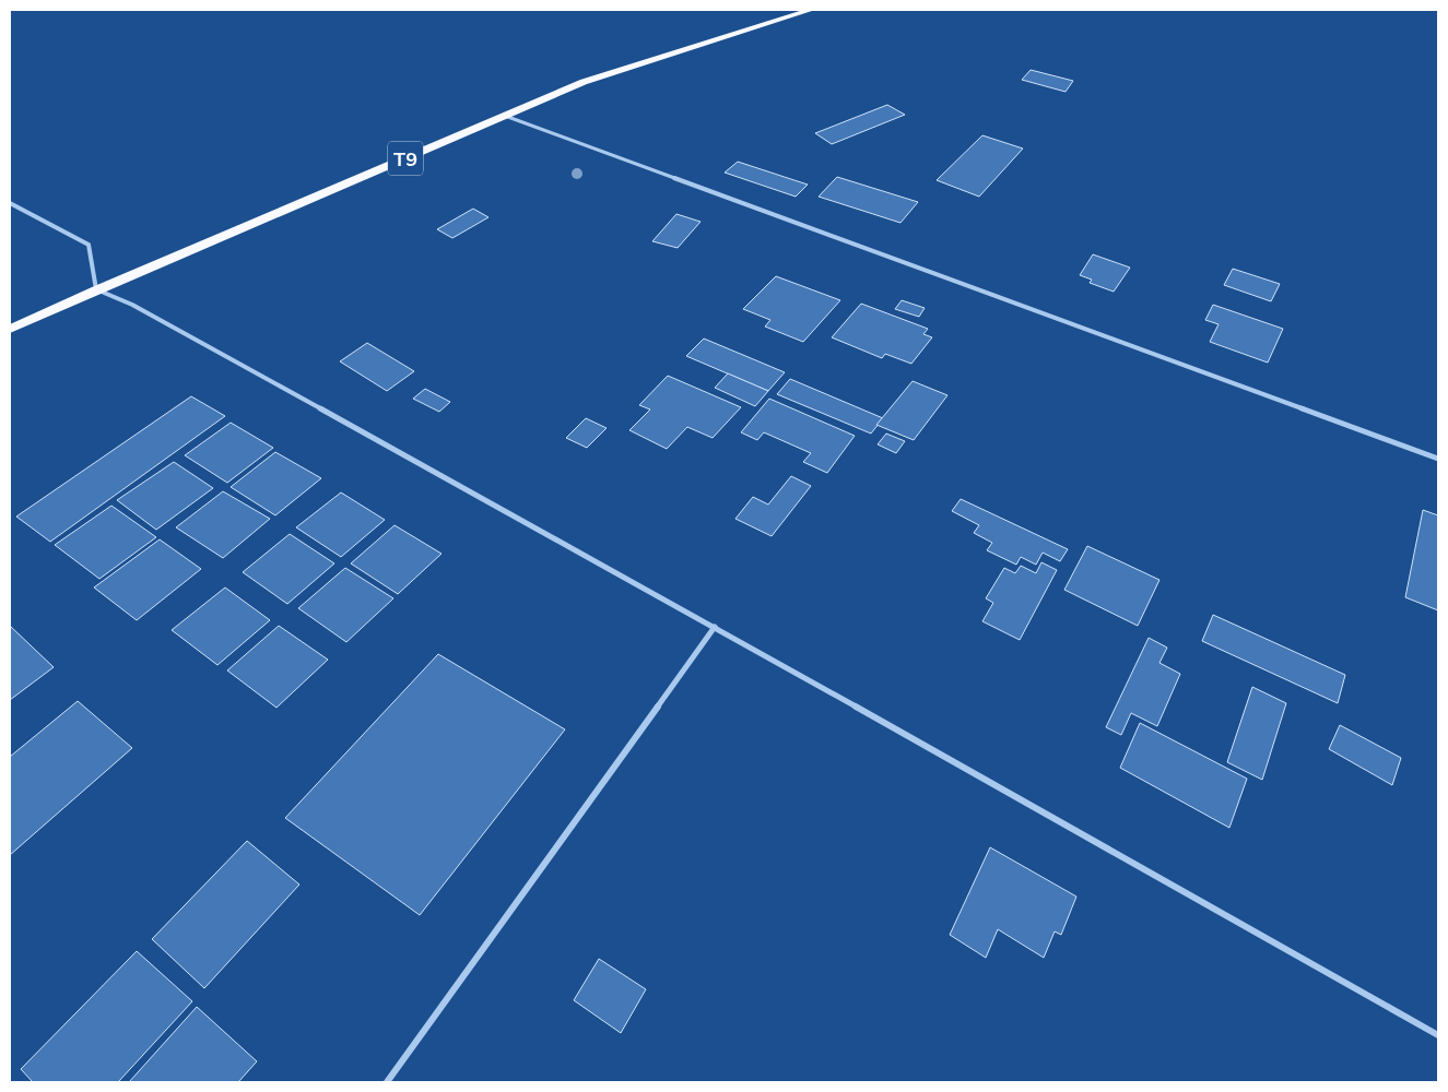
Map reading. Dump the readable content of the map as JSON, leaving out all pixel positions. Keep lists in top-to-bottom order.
{
  "streets": {
    "highway": ["T9"]
  }
}
